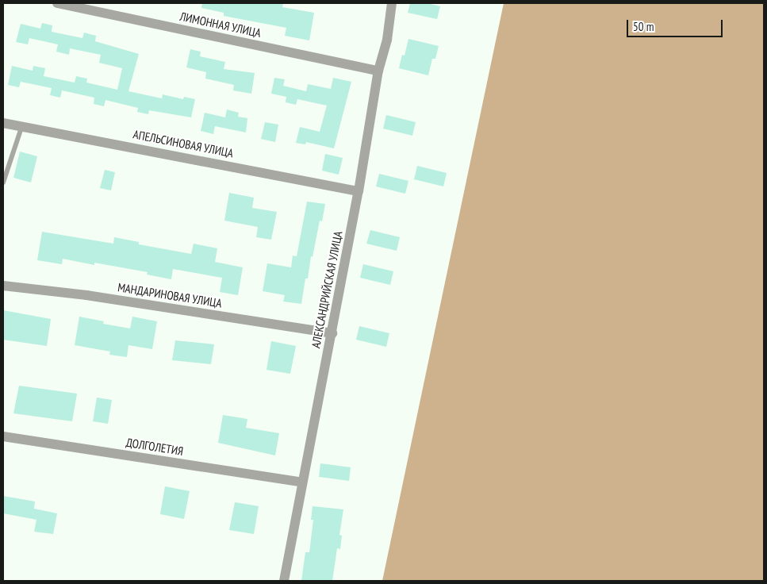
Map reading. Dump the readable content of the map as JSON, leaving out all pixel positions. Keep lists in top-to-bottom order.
{
  "streets": {
    "street": [
      "ЛИМОННАЯ УЛИЦА",
      "АПЕЛЬСИНОВАЯ УЛИЦА",
      "АЛЕКСАНДРИЙСКАЯ УЛИЦА",
      "МАНДАРИНОВАЯ УЛИЦА",
      "ДОЛГОЛЕТИЯ"
    ]
  },
  "crossings": [
    ["ЛИМОННАЯ УЛИЦА", "АЛЕКСАНДРИЙСКАЯ УЛИЦА"],
    ["АПЕЛЬСИНОВАЯ УЛИЦА", "АЛЕКСАНДРИЙСКАЯ УЛИЦА"],
    ["АЛЕКСАНДРИЙСКАЯ УЛИЦА", "МАНДАРИНОВАЯ УЛИЦА"],
    ["АЛЕКСАНДРИЙСКАЯ УЛИЦА", "ДОЛГОЛЕТИЯ"]
  ],
  "scale_bar": "50 m"
}
